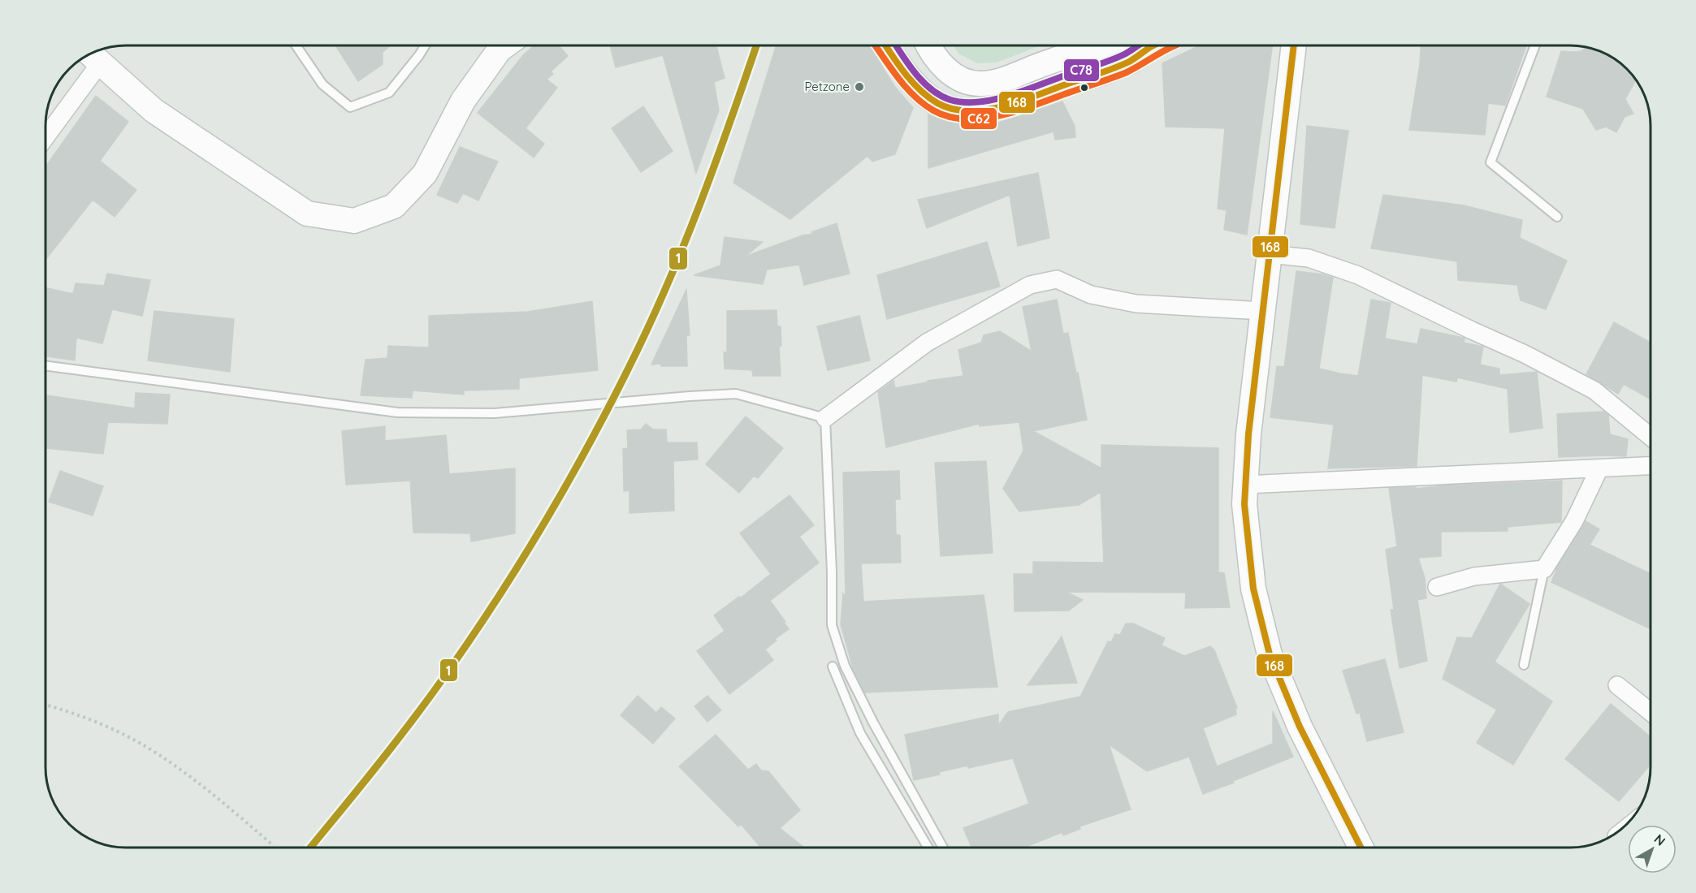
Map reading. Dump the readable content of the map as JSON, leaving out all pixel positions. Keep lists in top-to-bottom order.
{
  "places": ["Petzone"],
  "lines": [
    "transit line 1",
    "transit line 168",
    "transit line C62",
    "transit line C78"
  ],
  "north": "top right"
}
